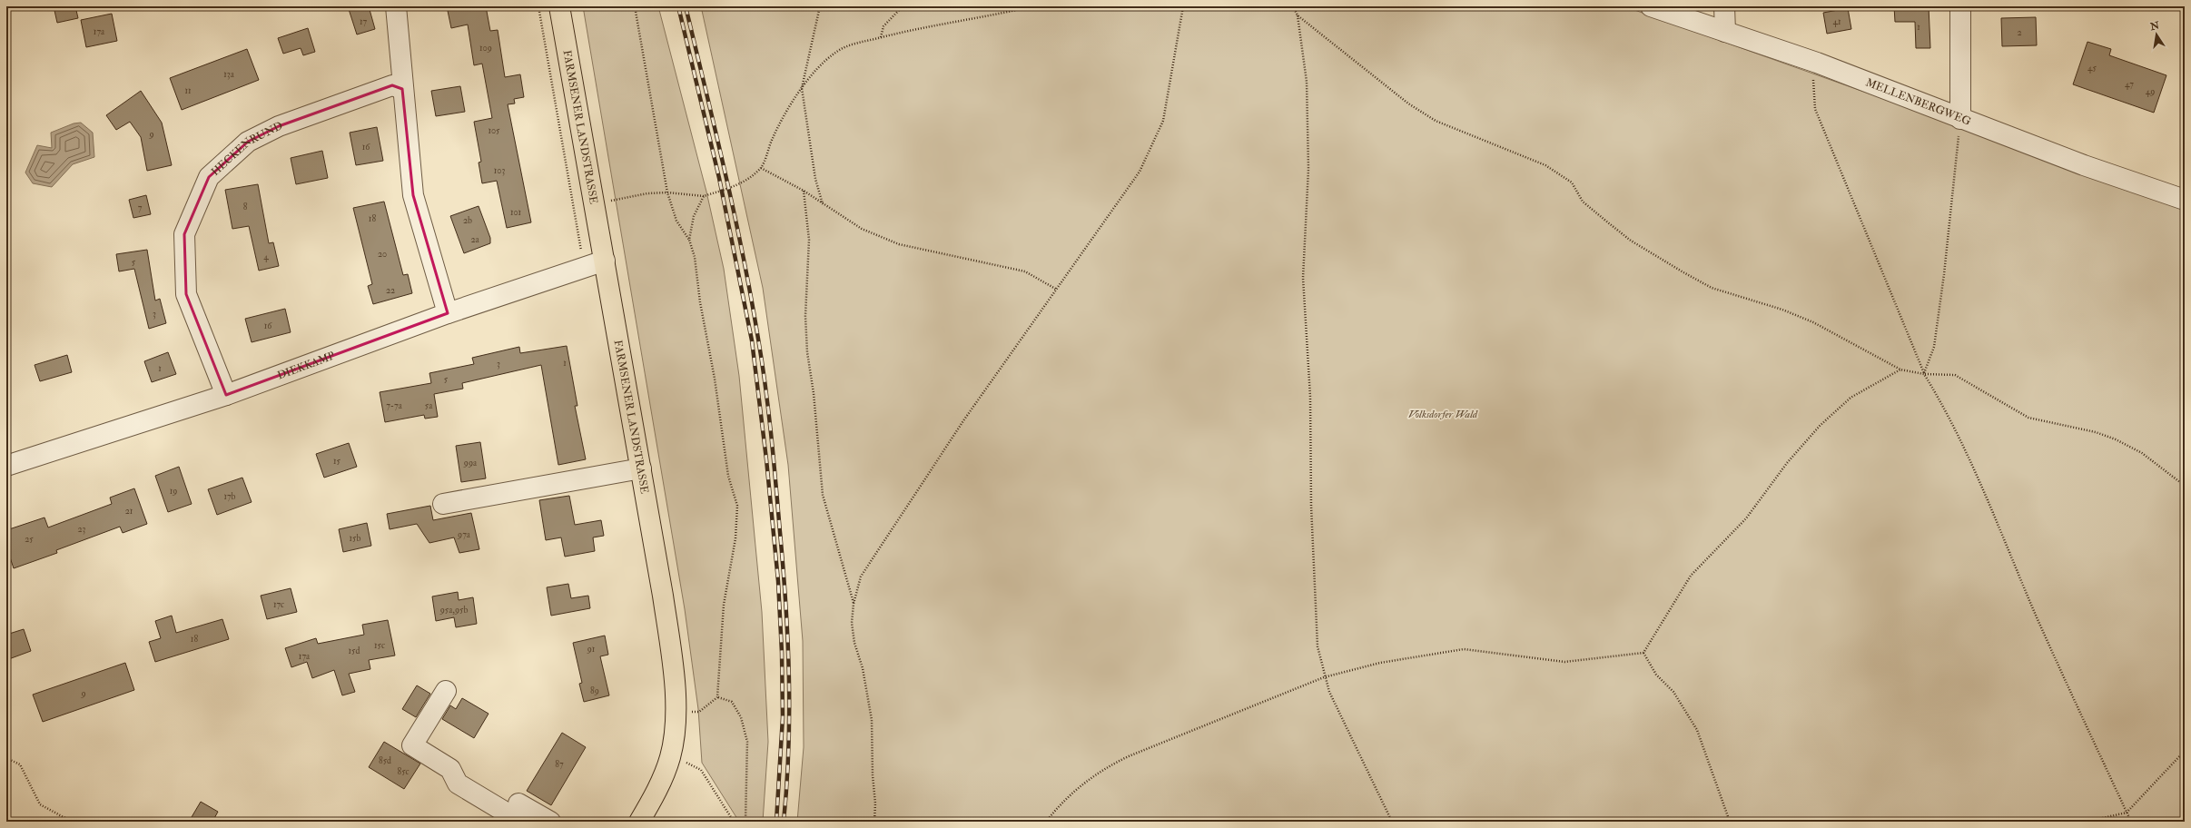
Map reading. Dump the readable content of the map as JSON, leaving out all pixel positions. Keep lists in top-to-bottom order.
{
  "streets": {
    "main road": ["FARMSENER LANDSTRASSE"],
    "street": ["MELLENBERGWEG", "HECKENRUND", "DIEKKAMP"]
  },
  "crossings": [
    ["FARMSENER LANDSTRASSE", "DIEKKAMP"],
    ["HECKENRUND", "DIEKKAMP"]
  ],
  "parks": ["Volksdorfer Wald"],
  "house_numbers": [
    "17",
    "41",
    "1",
    "17a",
    "2",
    "109",
    "45",
    "13a",
    "47",
    "11",
    "49",
    "105",
    "9",
    "16",
    "103",
    "8",
    "7",
    "101",
    "18",
    "2b",
    "2a",
    "20",
    "4",
    "5",
    "22",
    "3",
    "16",
    "1",
    "3",
    "1",
    "5",
    "7-7a",
    "5a",
    "15",
    "99a",
    "19",
    "17b",
    "21",
    "23",
    "97a",
    "15b",
    "25",
    "17c",
    "95a,95b",
    "18",
    "15c",
    "91",
    "15d",
    "17a",
    "89",
    "9",
    "85d",
    "87",
    "85c"
  ],
  "north": "top"
}
